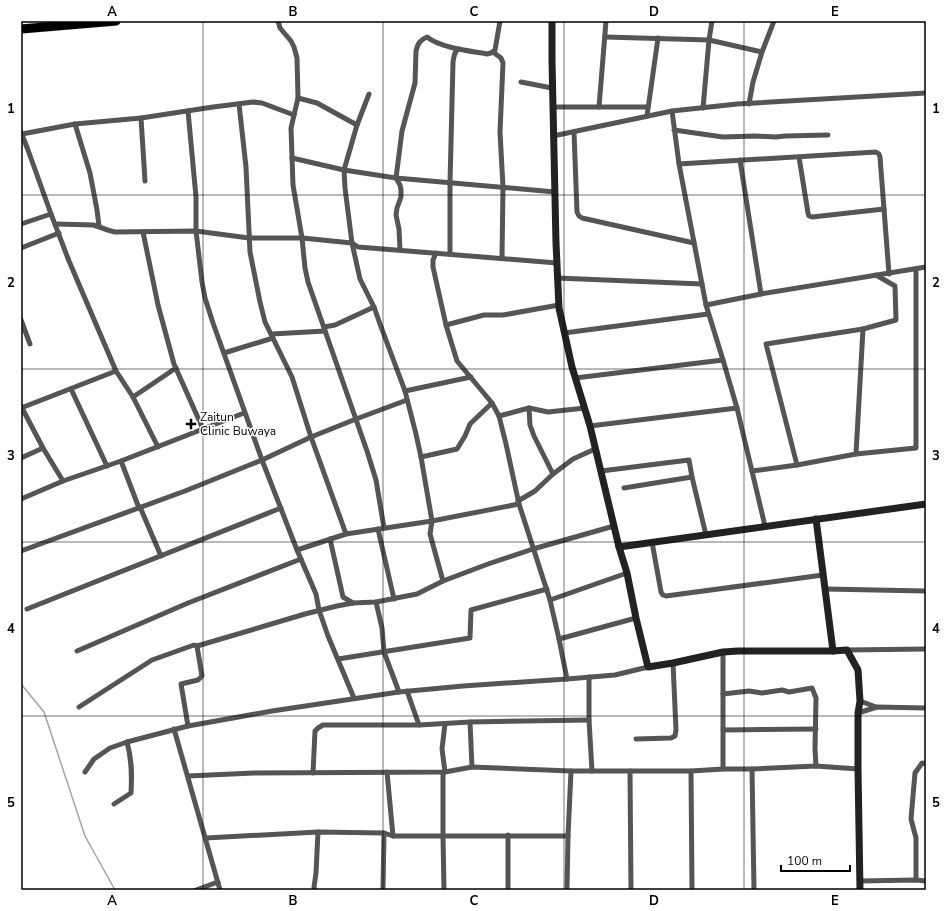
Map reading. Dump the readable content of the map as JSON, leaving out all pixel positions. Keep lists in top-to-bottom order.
{
  "places": {
    "health": ["Zaitun Clinic Buwaya"]
  },
  "scale_bar": "100 m",
  "grid": {
    "columns": [
      "A",
      "B",
      "C",
      "D",
      "E"
    ],
    "rows": [
      "1",
      "2",
      "3",
      "4",
      "5"
    ]
  }
}
